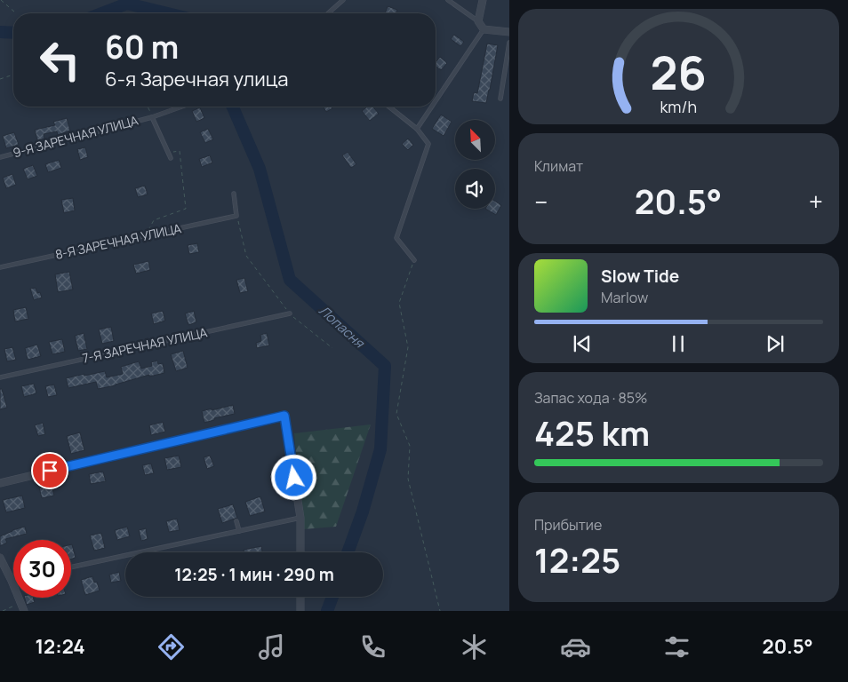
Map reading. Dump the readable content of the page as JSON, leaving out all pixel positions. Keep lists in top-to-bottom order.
{
  "streets": {
    "lane": ["9-Я ЗАРЕЧНАЯ УЛИЦА", "8-Я ЗАРЕЧНАЯ УЛИЦА", "7-Я ЗАРЕЧНАЯ УЛИЦА"]
  },
  "water": ["Лопасня"],
  "north": "top left",
  "page": {
    "turn": ["60 m", "6-я Заречная улица"],
    "tile": [
      "Климат",
      ["Запас хода · 85%", "425 km"],
      ["Прибытие", "12:25"]
    ],
    "heat": ["−", "20.5°", "+"],
    "song": ["Slow Tide", "Marlow"],
    "limit": "30",
    "trip": "12:25 · 1 мин · 290 m",
    "tabs": ["12:24", "20.5°"],
    "gauge": ["26", "km/h"]
  }
}
